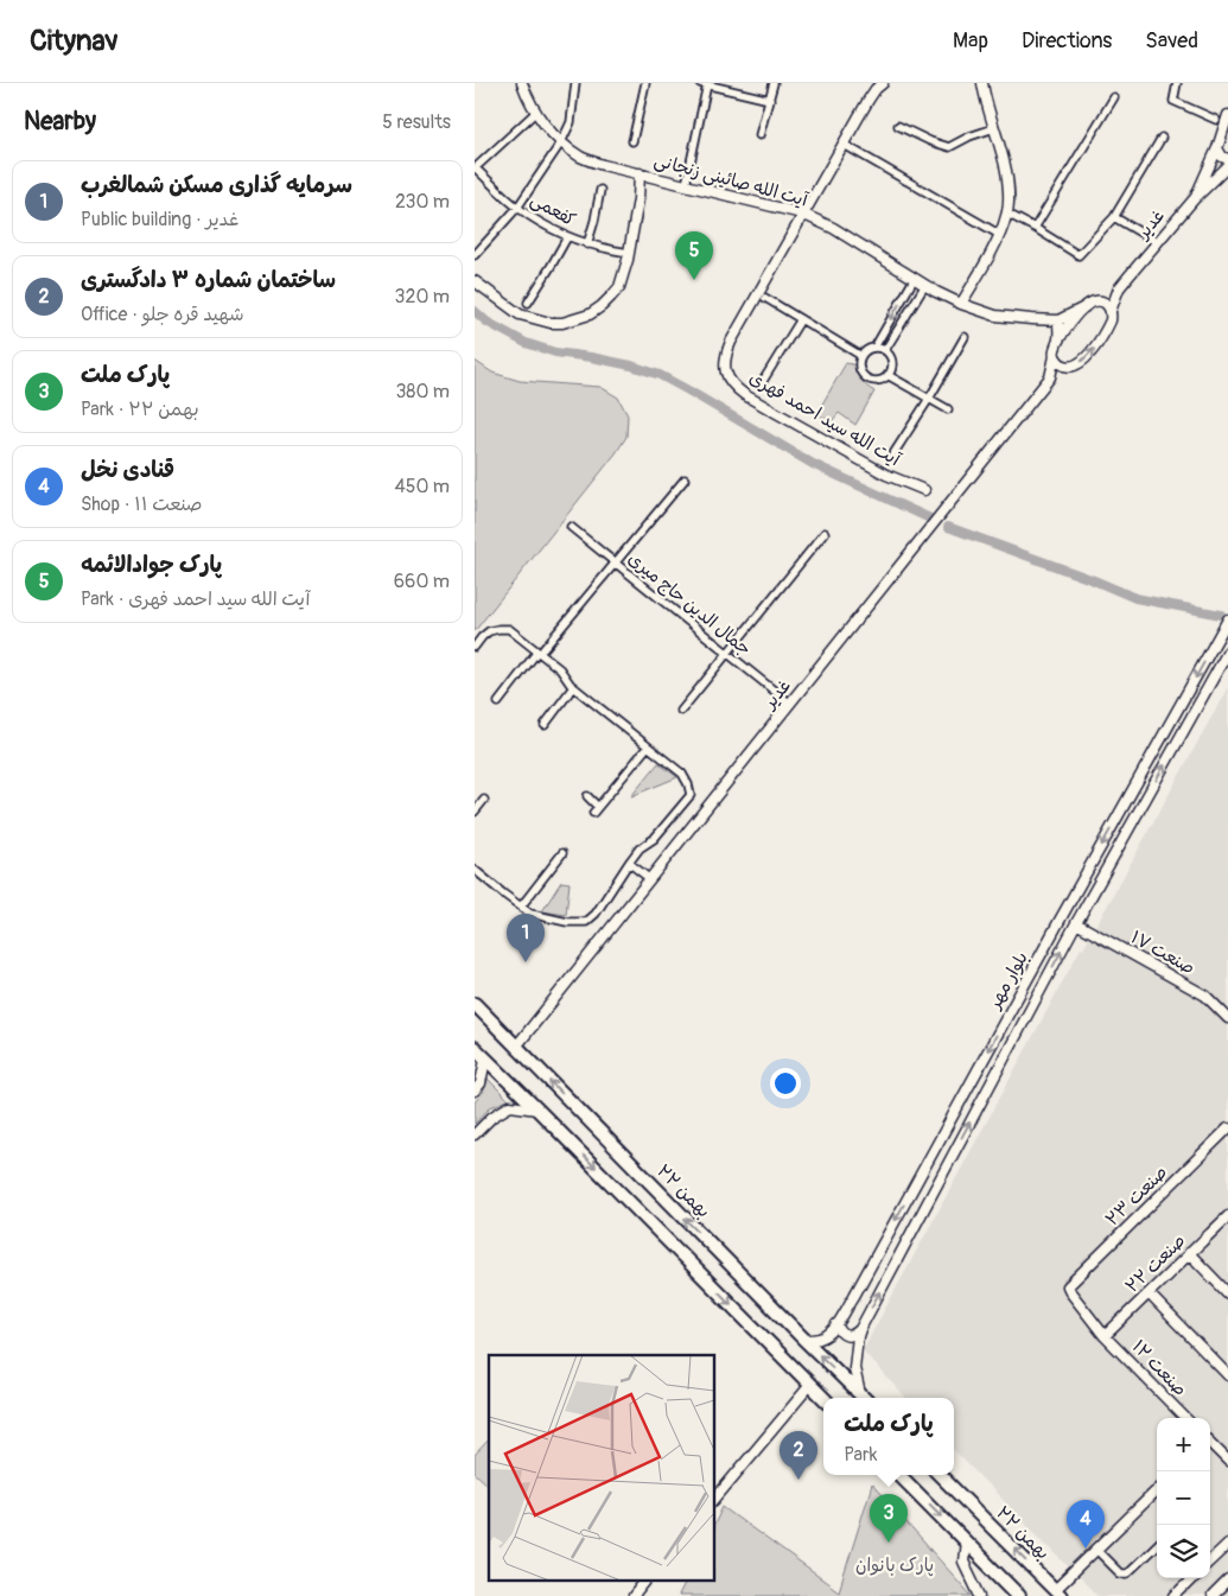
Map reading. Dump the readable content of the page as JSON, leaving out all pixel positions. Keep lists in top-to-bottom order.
{
  "streets": {
    "highway": ["۲۲ بهمن"],
    "main road": [
      "آیت الله صائینی زنجانی",
      "غدیر",
      "آیت الله سید احمد فهری",
      "صنعت ۱۷",
      "بلوار مهر",
      "صنعت ۲۳",
      "صنعت ۲۲",
      "صنعت ۱۲"
    ],
    "street": ["کفعمی", "جمال الدین حاج میری"]
  },
  "crossings": [
    ["آیت الله صائینی زنجانی", "غدیر"],
    ["آیت الله صائینی زنجانی", "آیت الله سید احمد فهری"],
    ["غدیر", "جمال الدین حاج میری"],
    ["غدیر", "۲۲ بهمن"],
    ["صنعت ۱۷", "بلوار مهر"],
    ["بلوار مهر", "۲۲ بهمن"],
    ["صنعت ۲۳", "صنعت ۱۲"],
    ["صنعت ۲۲", "صنعت ۱۲"]
  ],
  "parks": ["پارک بانوان"],
  "page": {
    "header": "Citynav",
    "nav": ["Map", "Directions", "Saved"],
    "heading": ["Nearby", "5 results"],
    "list": [
      {
        "mark": "1",
        "name": "سرمایه گذاری مسکن شمالغرب",
        "note": "Public building · غدیر",
        "value": "230 m"
      },
      {
        "mark": "2",
        "name": "ساختمان شماره ۳ دادگستری",
        "note": "Office · شهید قره جلو",
        "value": "320 m"
      },
      {
        "mark": "3",
        "name": "پارک ملت",
        "note": "Park · ۲۲ بهمن",
        "value": "380 m"
      },
      {
        "mark": "4",
        "name": "قنادی نخل",
        "note": "Shop · صنعت ۱۱",
        "value": "450 m"
      },
      {
        "mark": "5",
        "name": "پارک جوادالائمه",
        "note": "Park · آیت الله سید احمد فهری",
        "value": "660 m"
      }
    ],
    "pins": [
      "5",
      "1",
      "2",
      "3",
      "4"
    ],
    "popup": ["پارک ملت", "Park"],
    "map_buttons": ["+", "−"]
  }
}
